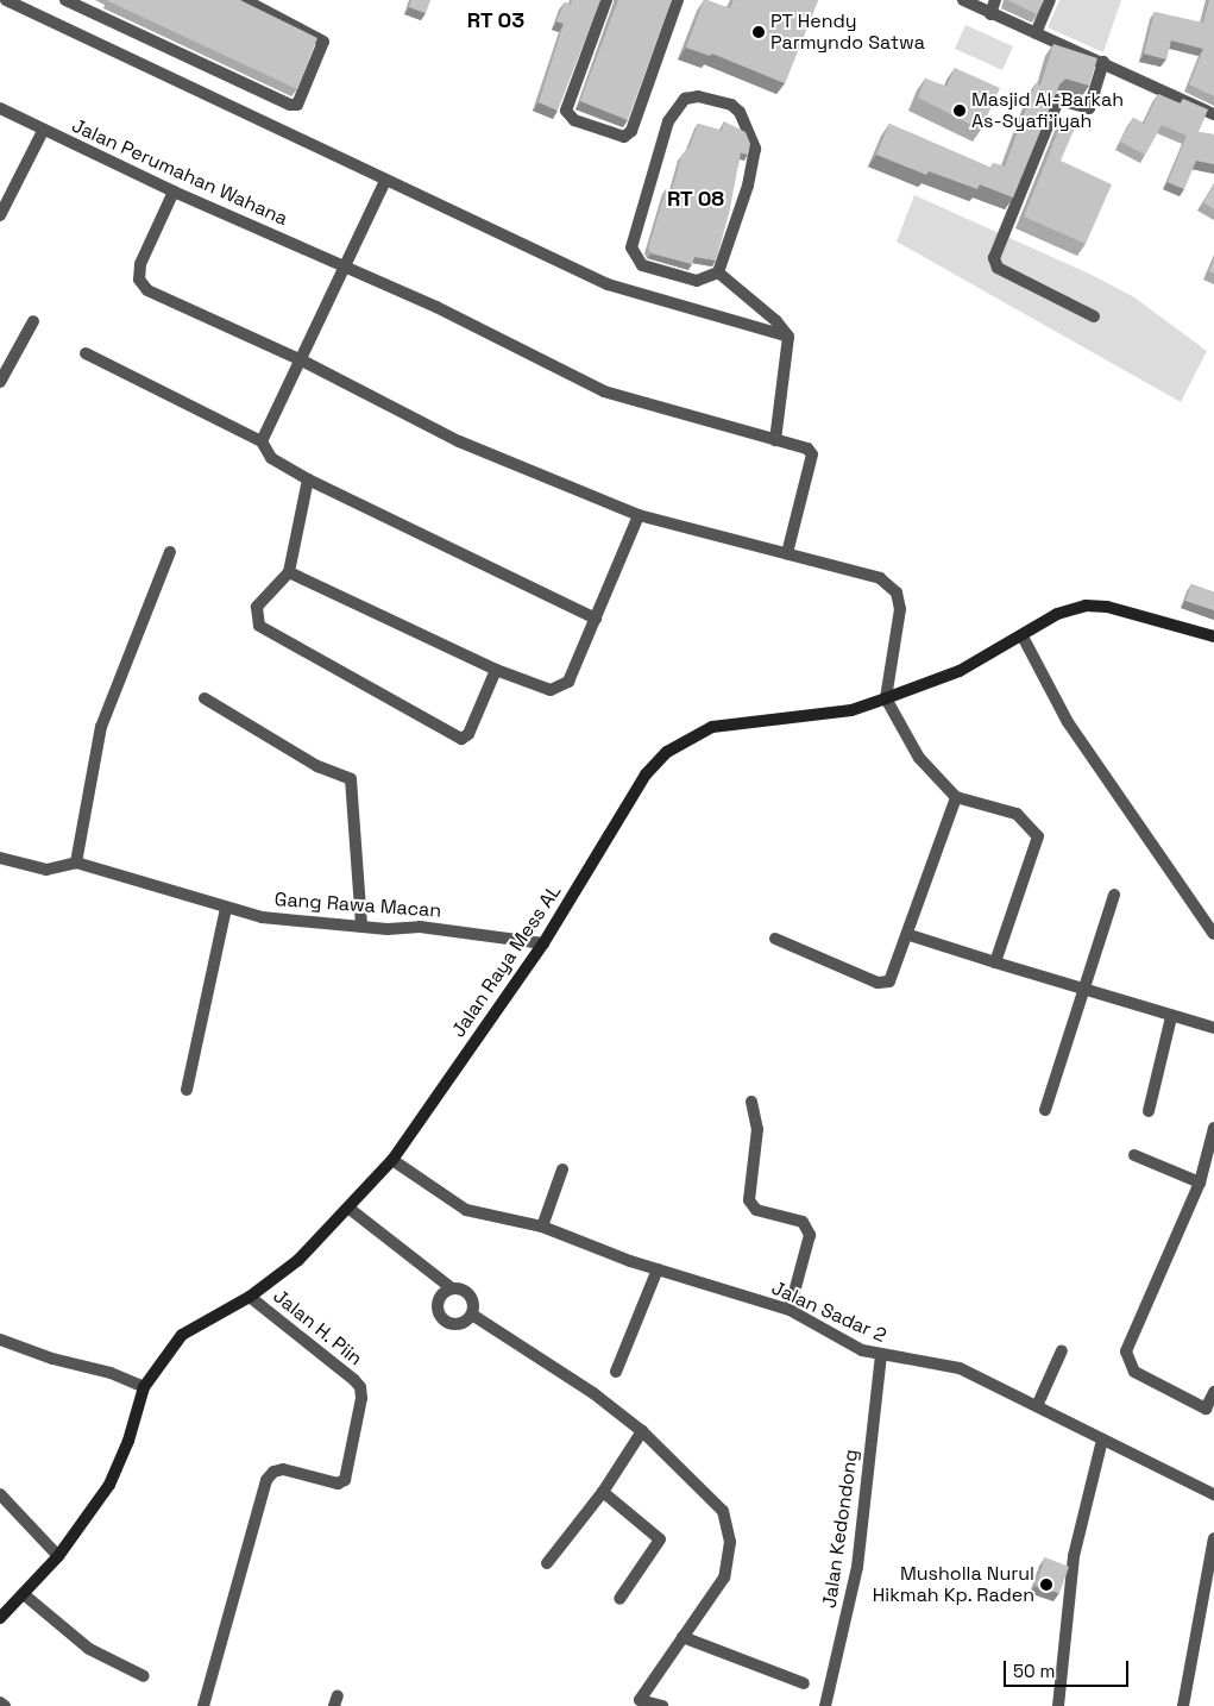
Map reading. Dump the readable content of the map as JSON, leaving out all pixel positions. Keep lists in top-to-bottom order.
{
  "streets": {
    "street": [
      "Jalan Perumahan Wahana",
      "Gang Rawa Macan",
      "Jalan Raya Mess AL",
      "Jalan Sadar 2",
      "Jalan H. Piin",
      "Jalan Kedondong"
    ]
  },
  "crossings": [
    ["Gang Rawa Macan", "Jalan Raya Mess AL"],
    ["Jalan Raya Mess AL", "Jalan Sadar 2"],
    ["Jalan Raya Mess AL", "Jalan H. Piin"],
    ["Jalan Sadar 2", "Jalan Kedondong"]
  ],
  "districts": ["RT 03", "RT 08"],
  "places": ["PT Hendy Parmyndo Satwa", "Masjid Al-Barkah As-Syafi'iyah", "Musholla Nurul Hikmah Kp. Raden"],
  "scale_bar": "50 m"
}
